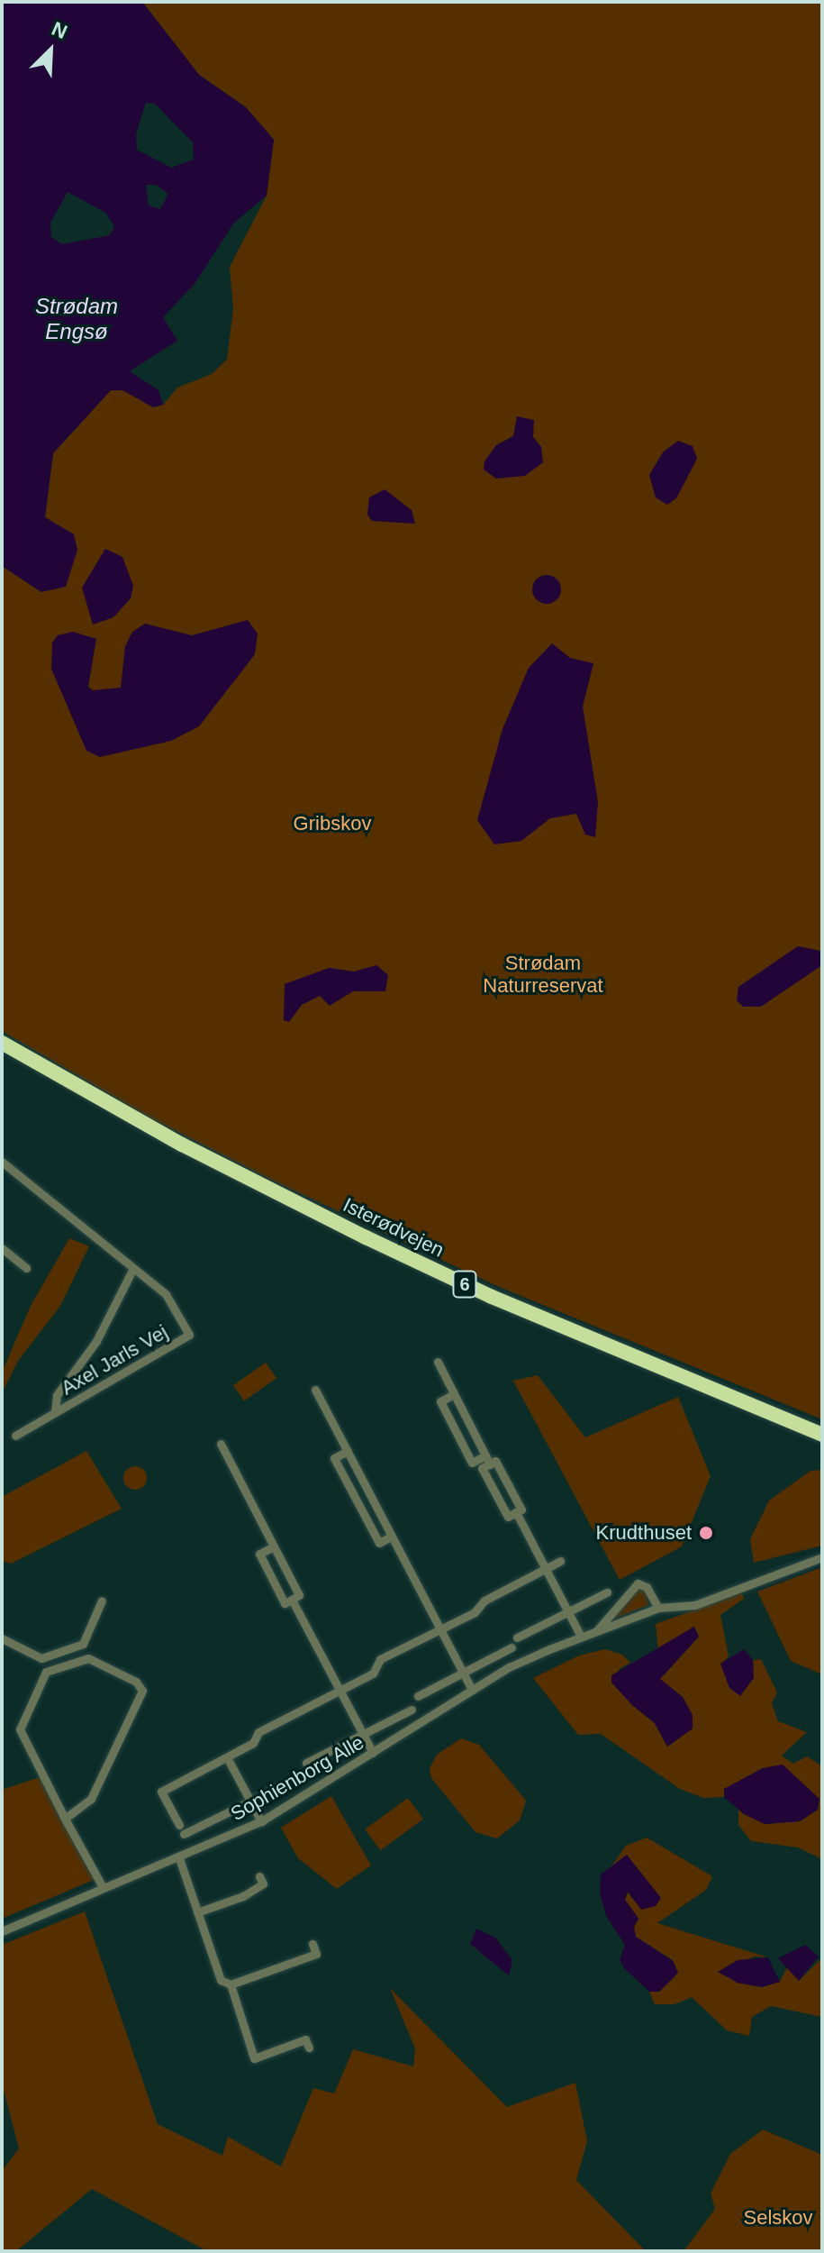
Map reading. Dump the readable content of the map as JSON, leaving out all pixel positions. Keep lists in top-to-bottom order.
{
  "streets": {
    "highway": ["Isterødvejen", "6"],
    "street": ["Axel Jarls Vej", "Sophienborg Alle"]
  },
  "water": ["Strødam Engsø"],
  "parks": ["Gribskov", "Strødam Naturreservat", "Selskov"],
  "places": ["Krudthuset"],
  "north": "top right"
}
